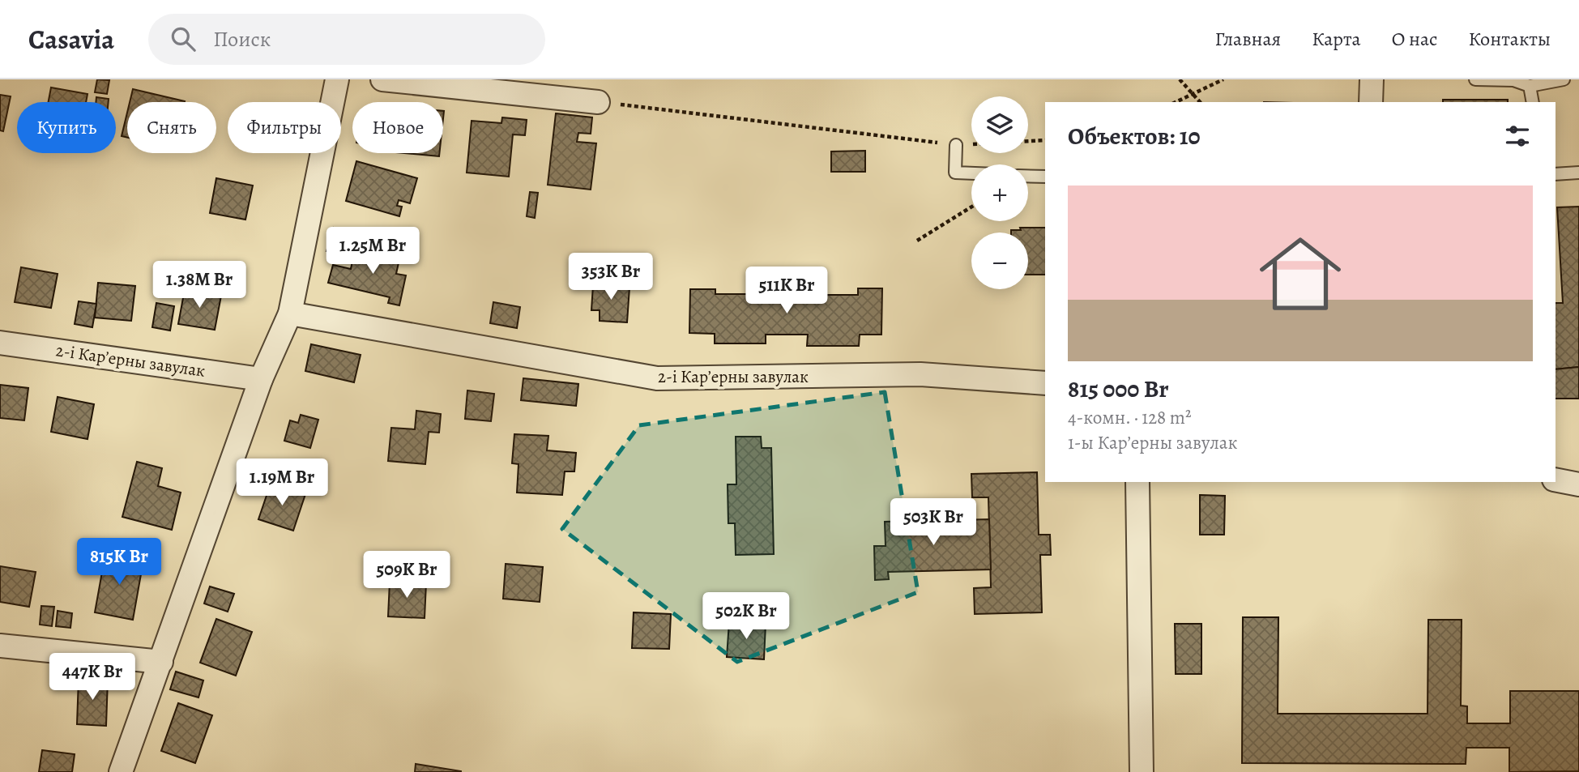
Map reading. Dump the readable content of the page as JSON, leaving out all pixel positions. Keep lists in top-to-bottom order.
{
  "streets": {
    "street": ["2-і Карʼерны завулак"]
  },
  "page": {
    "header": "Casavia",
    "search": "Поиск",
    "nav": [
      "Главная",
      "Карта",
      "О нас",
      "Контакты"
    ],
    "map_buttons": ["+", "−"],
    "chip": [
      "Купить",
      "Снять",
      "Фильтры",
      "Новое"
    ],
    "heading": "Объектов: 10",
    "list": [
      {
        "name": "815 000 Br",
        "note": "4-комн. · 128 m² · 1-ы Карʼерны завулак"
      }
    ],
    "price": [
      "1.25M Br",
      "353K Br",
      "1.38M Br",
      "511K Br",
      "1.19M Br",
      "503K Br",
      "815K Br",
      "509K Br",
      "502K Br",
      "447K Br"
    ]
  }
}
